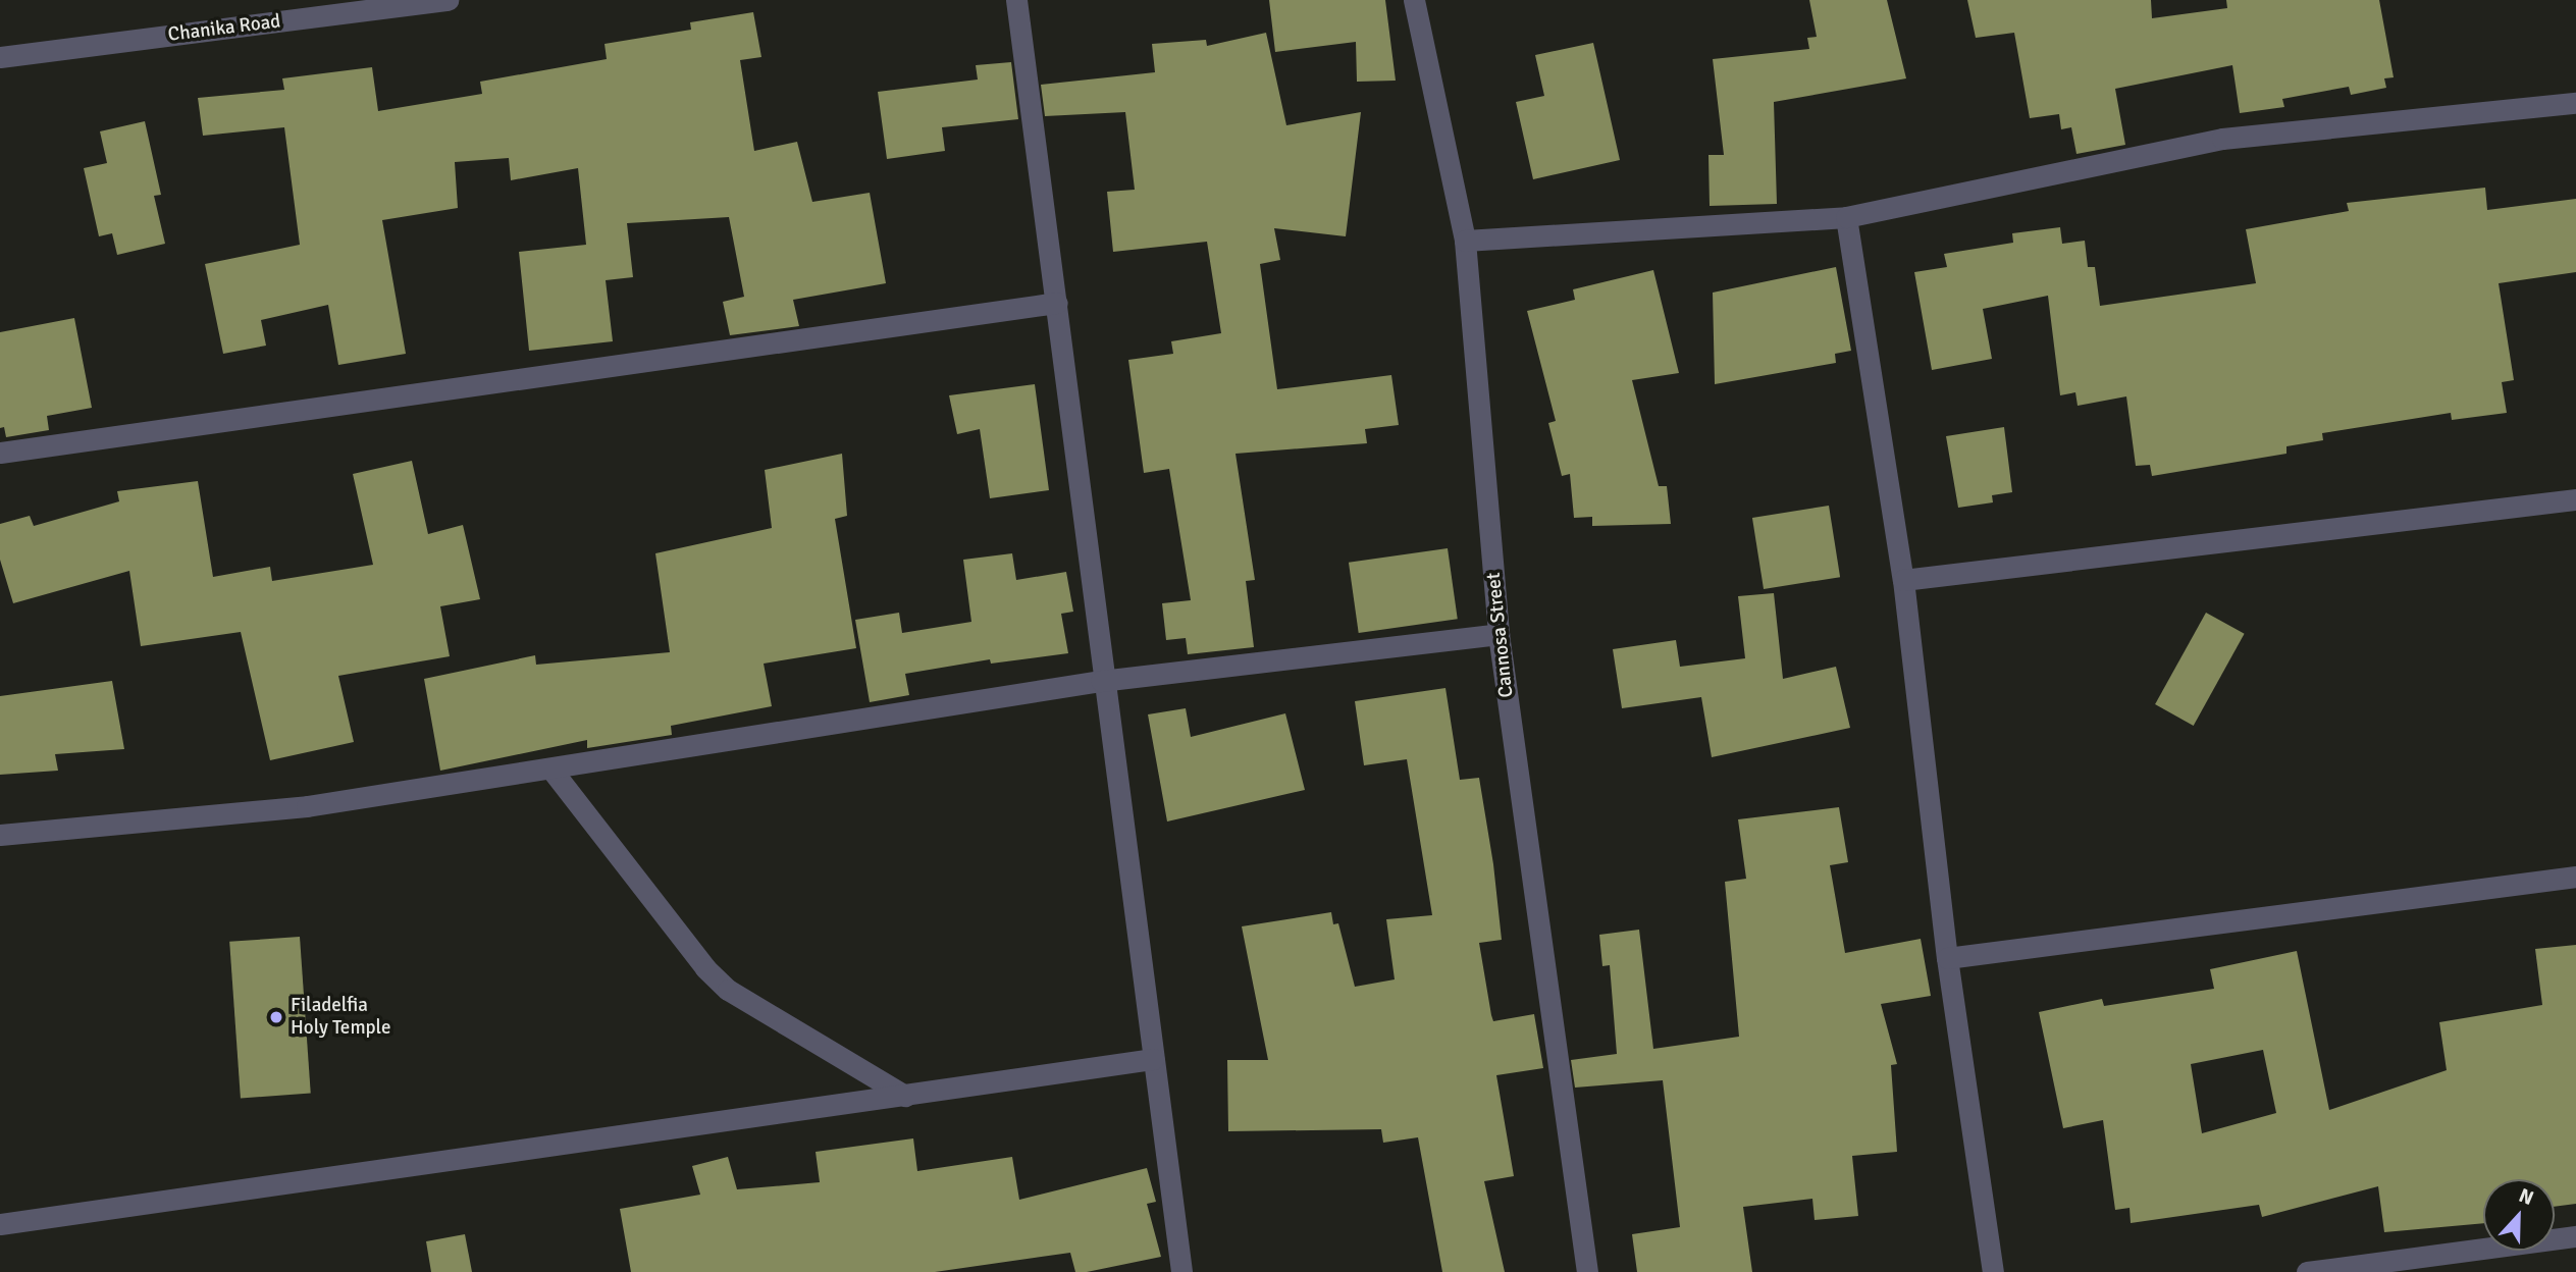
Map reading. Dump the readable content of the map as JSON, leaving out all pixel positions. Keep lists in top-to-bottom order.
{
  "streets": {
    "street": ["Chanika Road", "Cannosa Street"]
  },
  "places": ["Filadelfia Holy Temple"],
  "north": "top"
}
